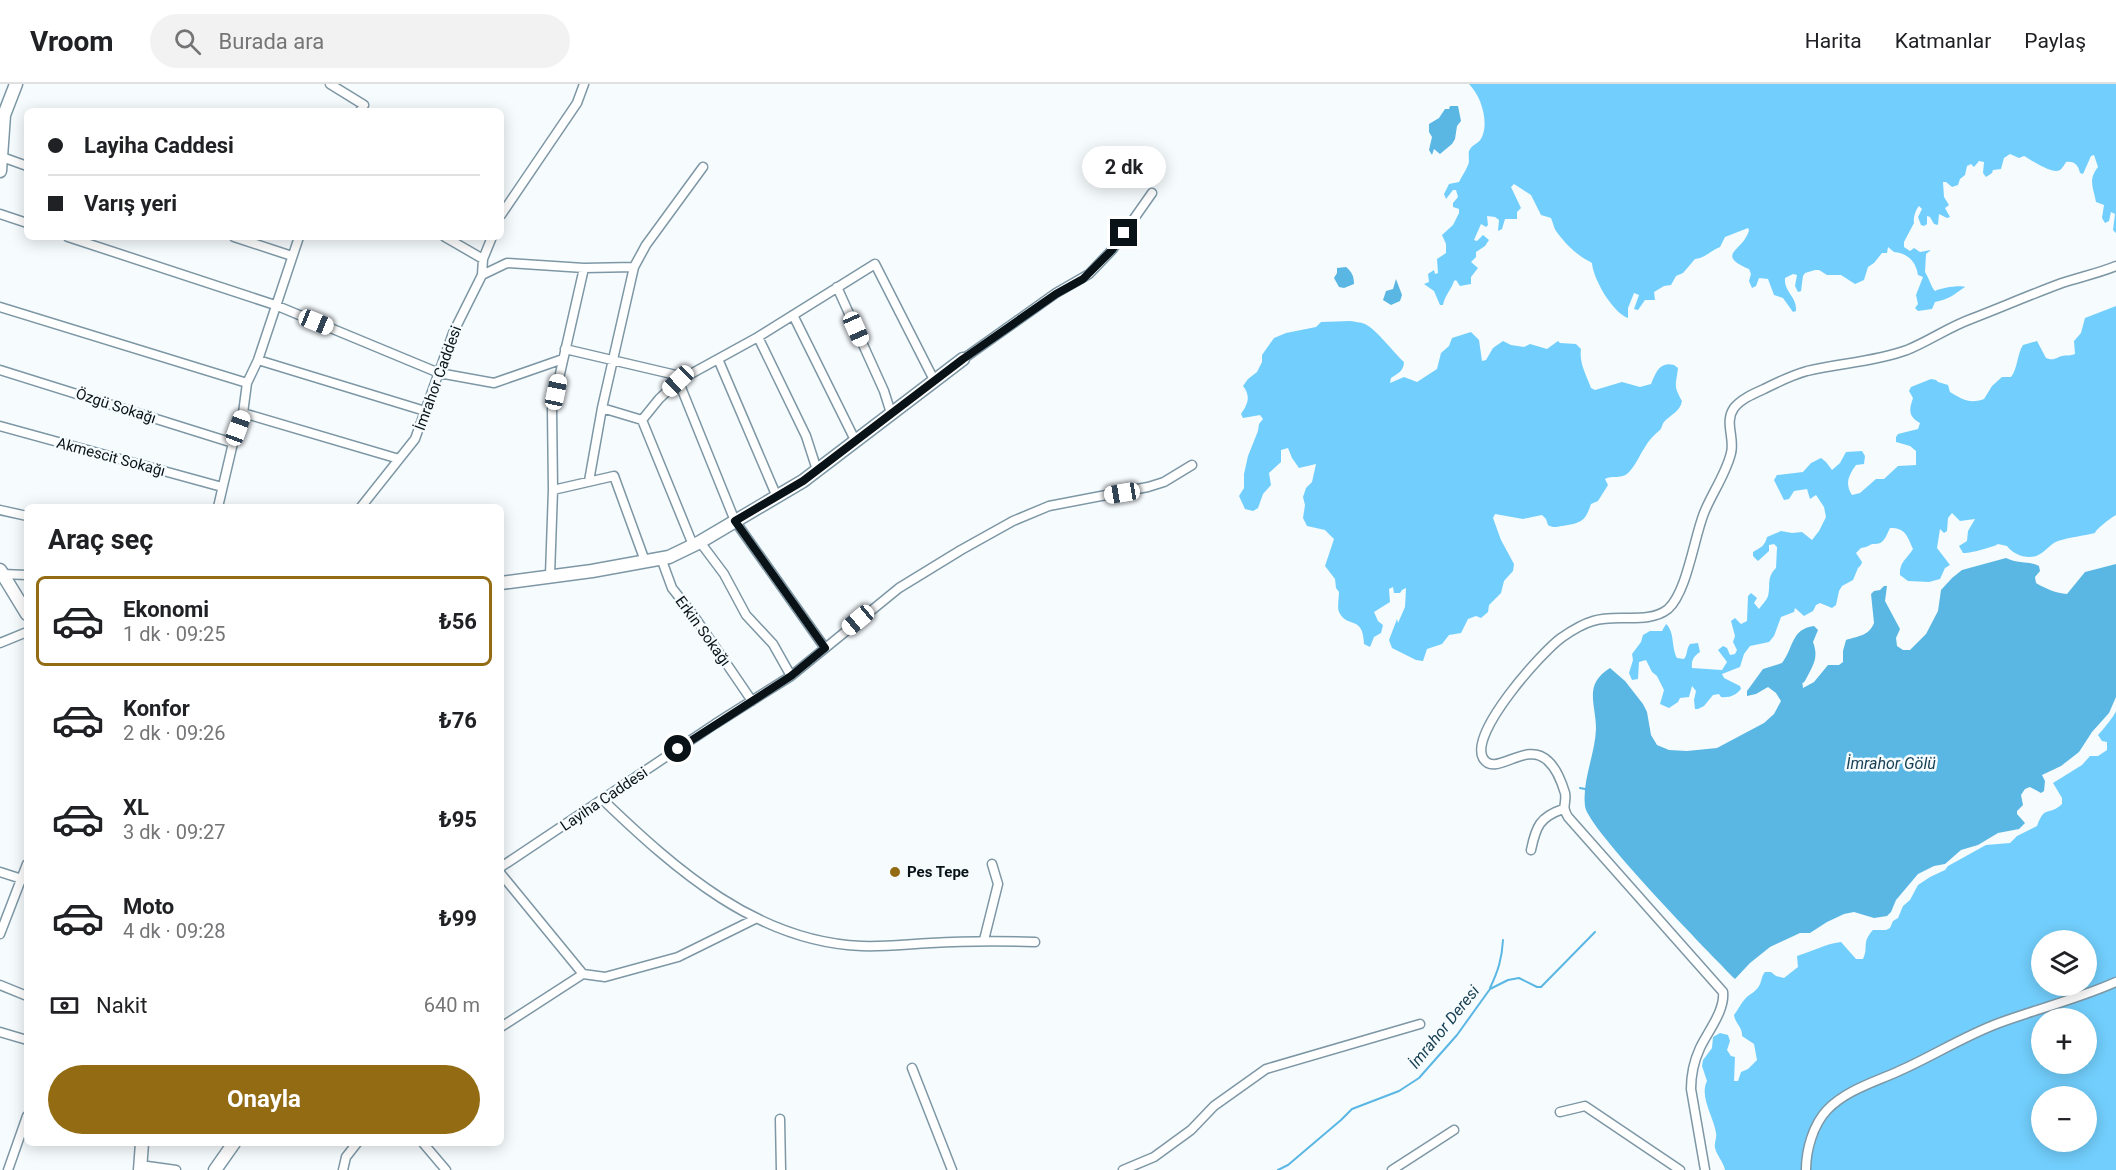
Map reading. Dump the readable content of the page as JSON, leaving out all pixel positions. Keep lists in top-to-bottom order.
{
  "streets": {
    "street": [
      "İmrahor Caddesi",
      "Özgü Sokağı",
      "Akmescit Sokağı",
      "Erkin Sokağı",
      "Layiha Caddesi"
    ]
  },
  "crossings": [
    ["Erkin Sokağı", "Layiha Caddesi"]
  ],
  "water": ["İmrahor Gölü", "İmrahor Deresi"],
  "places": ["Pes Tepe"],
  "page": {
    "header": "Vroom",
    "search": "Burada ara",
    "nav": ["Harita", "Katmanlar", "Paylaş"],
    "banner": ["Layiha Caddesi", "Varış yeri"],
    "bubble": "2 dk",
    "heading": "Araç seç",
    "list": [
      {
        "name": "Ekonomi",
        "note": "1 dk · 09:25",
        "value": "₺56"
      },
      {
        "name": "Konfor",
        "note": "2 dk · 09:26",
        "value": "₺76"
      },
      {
        "name": "XL",
        "note": "3 dk · 09:27",
        "value": "₺95"
      },
      {
        "name": "Moto",
        "note": "4 dk · 09:28",
        "value": "₺99"
      }
    ],
    "map_buttons": ["+", "−"],
    "pay": ["Nakit", "640 m"],
    "buttons": "Onayla"
  }
}
